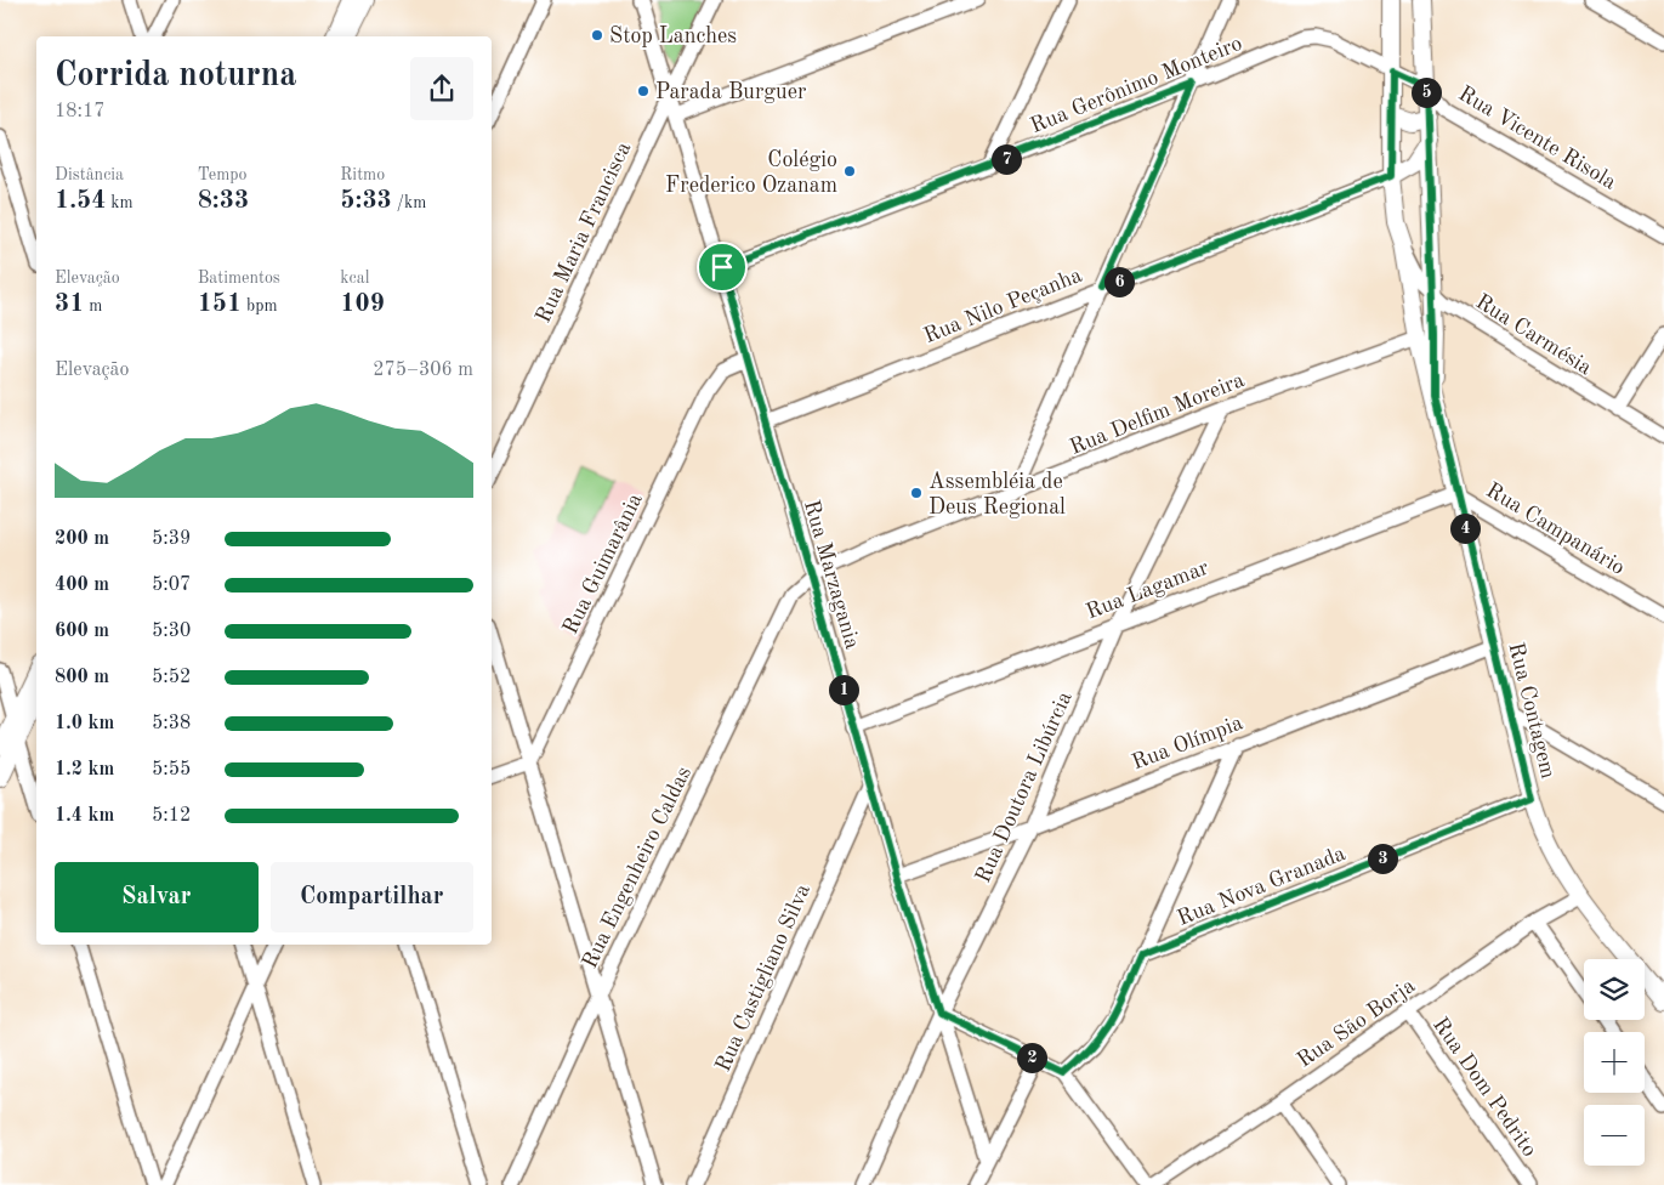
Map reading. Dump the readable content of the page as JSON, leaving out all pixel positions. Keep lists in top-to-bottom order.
{
  "streets": {
    "street": [
      "Rua Gerônimo Monteiro",
      "Rua Vicente Risola",
      "Rua Maria Francisca",
      "Rua Nilo Peçanha",
      "Rua Carmésia",
      "Rua Delfim Moreira",
      "Rua Campanário",
      "Rua Guimarânia",
      "Rua Marzagania",
      "Rua Lagamar",
      "Rua Contagem",
      "Rua Olímpia",
      "Rua Doutora Libúrcia",
      "Rua Engenheiro Caldas",
      "Rua Nova Granada",
      "Rua Castigliano Silva",
      "Rua São Borja",
      "Rua Dom Pedrito"
    ]
  },
  "crossings": [
    ["Rua Gerônimo Monteiro", "Rua Vicente Risola"],
    ["Rua Gerônimo Monteiro", "Rua Marzagania"],
    ["Rua Gerônimo Monteiro", "Rua Contagem"],
    ["Rua Vicente Risola", "Rua Contagem"],
    ["Rua Maria Francisca", "Rua Marzagania"],
    ["Rua Nilo Peçanha", "Rua Marzagania"],
    ["Rua Nilo Peçanha", "Rua Contagem"],
    ["Rua Carmésia", "Rua Contagem"],
    ["Rua Delfim Moreira", "Rua Marzagania"],
    ["Rua Delfim Moreira", "Rua Contagem"],
    ["Rua Delfim Moreira", "Rua Doutora Libúrcia"],
    ["Rua Delfim Moreira", "Rua Engenheiro Caldas"],
    ["Rua Campanário", "Rua Lagamar"],
    ["Rua Campanário", "Rua Contagem"],
    ["Rua Guimarânia", "Rua Marzagania"],
    ["Rua Marzagania", "Rua Lagamar"],
    ["Rua Marzagania", "Rua Olímpia"],
    ["Rua Marzagania", "Rua Doutora Libúrcia"],
    ["Rua Marzagania", "Rua Engenheiro Caldas"],
    ["Rua Marzagania", "Rua Castigliano Silva"],
    ["Rua Lagamar", "Rua Contagem"],
    ["Rua Lagamar", "Rua Doutora Libúrcia"],
    ["Rua Contagem", "Rua Olímpia"],
    ["Rua Contagem", "Rua Nova Granada"],
    ["Rua Contagem", "Rua São Borja"],
    ["Rua Olímpia", "Rua Doutora Libúrcia"],
    ["Rua São Borja", "Rua Dom Pedrito"]
  ],
  "places": [
    "Stop Lanches",
    "Parada Burguer",
    "Colégio Frederico Ozanam",
    "Assembléia de Deus Regional"
  ],
  "page": {
    "heading": ["Corrida noturna", "18:17"],
    "pins": [
      "5",
      "7",
      "6",
      "4",
      "1",
      "3",
      "2"
    ],
    "stats": [
      ["Distância", "1.54 km"],
      ["Tempo", "8:33"],
      ["Ritmo", "5:33 /km"],
      ["Elevação", "31 m"],
      ["Batimentos", "151 bpm"],
      ["kcal", "109"]
    ],
    "chart": ["Elevação", "275–306 m"],
    "list": [
      {
        "name": "200 m",
        "note": "5:39"
      },
      {
        "name": "400 m",
        "note": "5:07"
      },
      {
        "name": "600 m",
        "note": "5:30"
      },
      {
        "name": "800 m",
        "note": "5:52"
      },
      {
        "name": "1.0 km",
        "note": "5:38"
      },
      {
        "name": "1.2 km",
        "note": "5:55"
      },
      {
        "name": "1.4 km",
        "note": "5:12"
      }
    ],
    "buttons": ["Salvar", "Compartilhar"],
    "map_buttons": ["+", "−"]
  }
}
